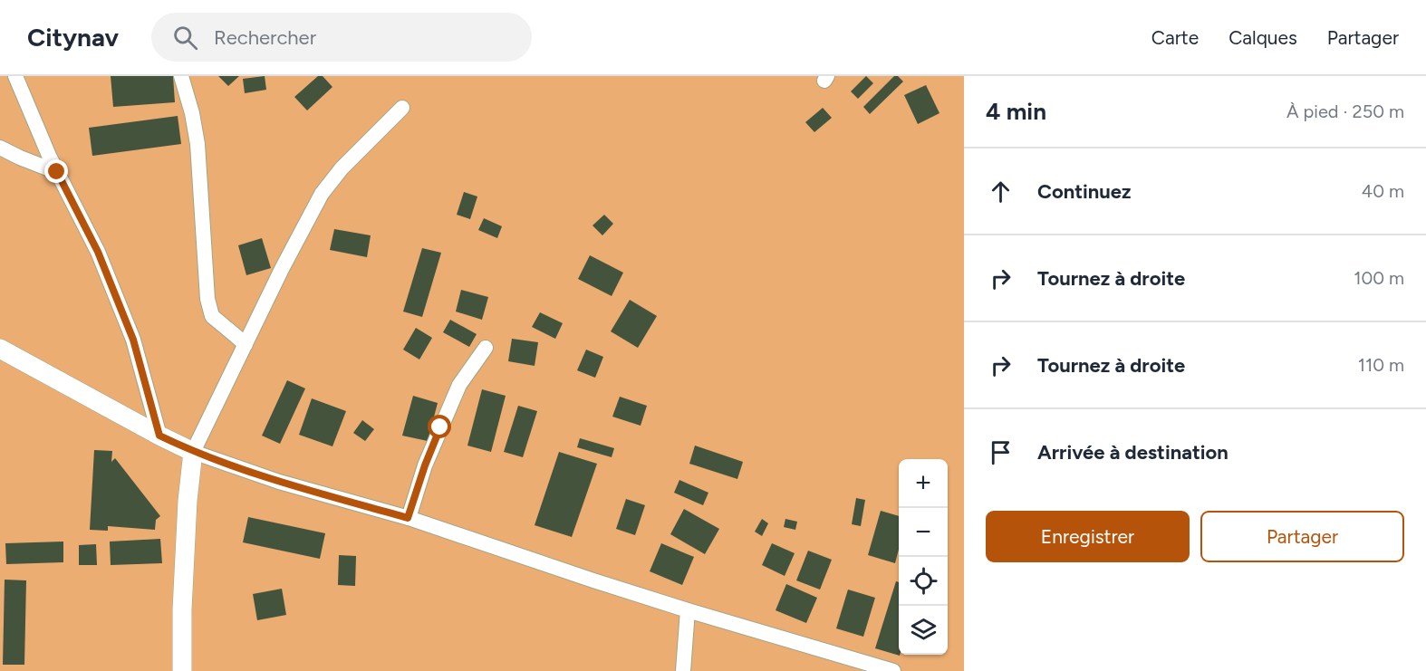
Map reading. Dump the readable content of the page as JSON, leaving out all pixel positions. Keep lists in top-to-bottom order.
{
  "page": {
    "header": "Citynav",
    "search": "Rechercher",
    "nav": ["Carte", "Calques", "Partager"],
    "heading": ["4 min", "À pied · 250 m"],
    "list": [
      ["Continuez", "40 m"],
      ["Tournez à droite", "100 m"],
      ["Tournez à droite", "110 m"],
      "Arrivée à destination"
    ],
    "map_buttons": ["+", "−"],
    "buttons": ["Enregistrer", "Partager"]
  }
}
